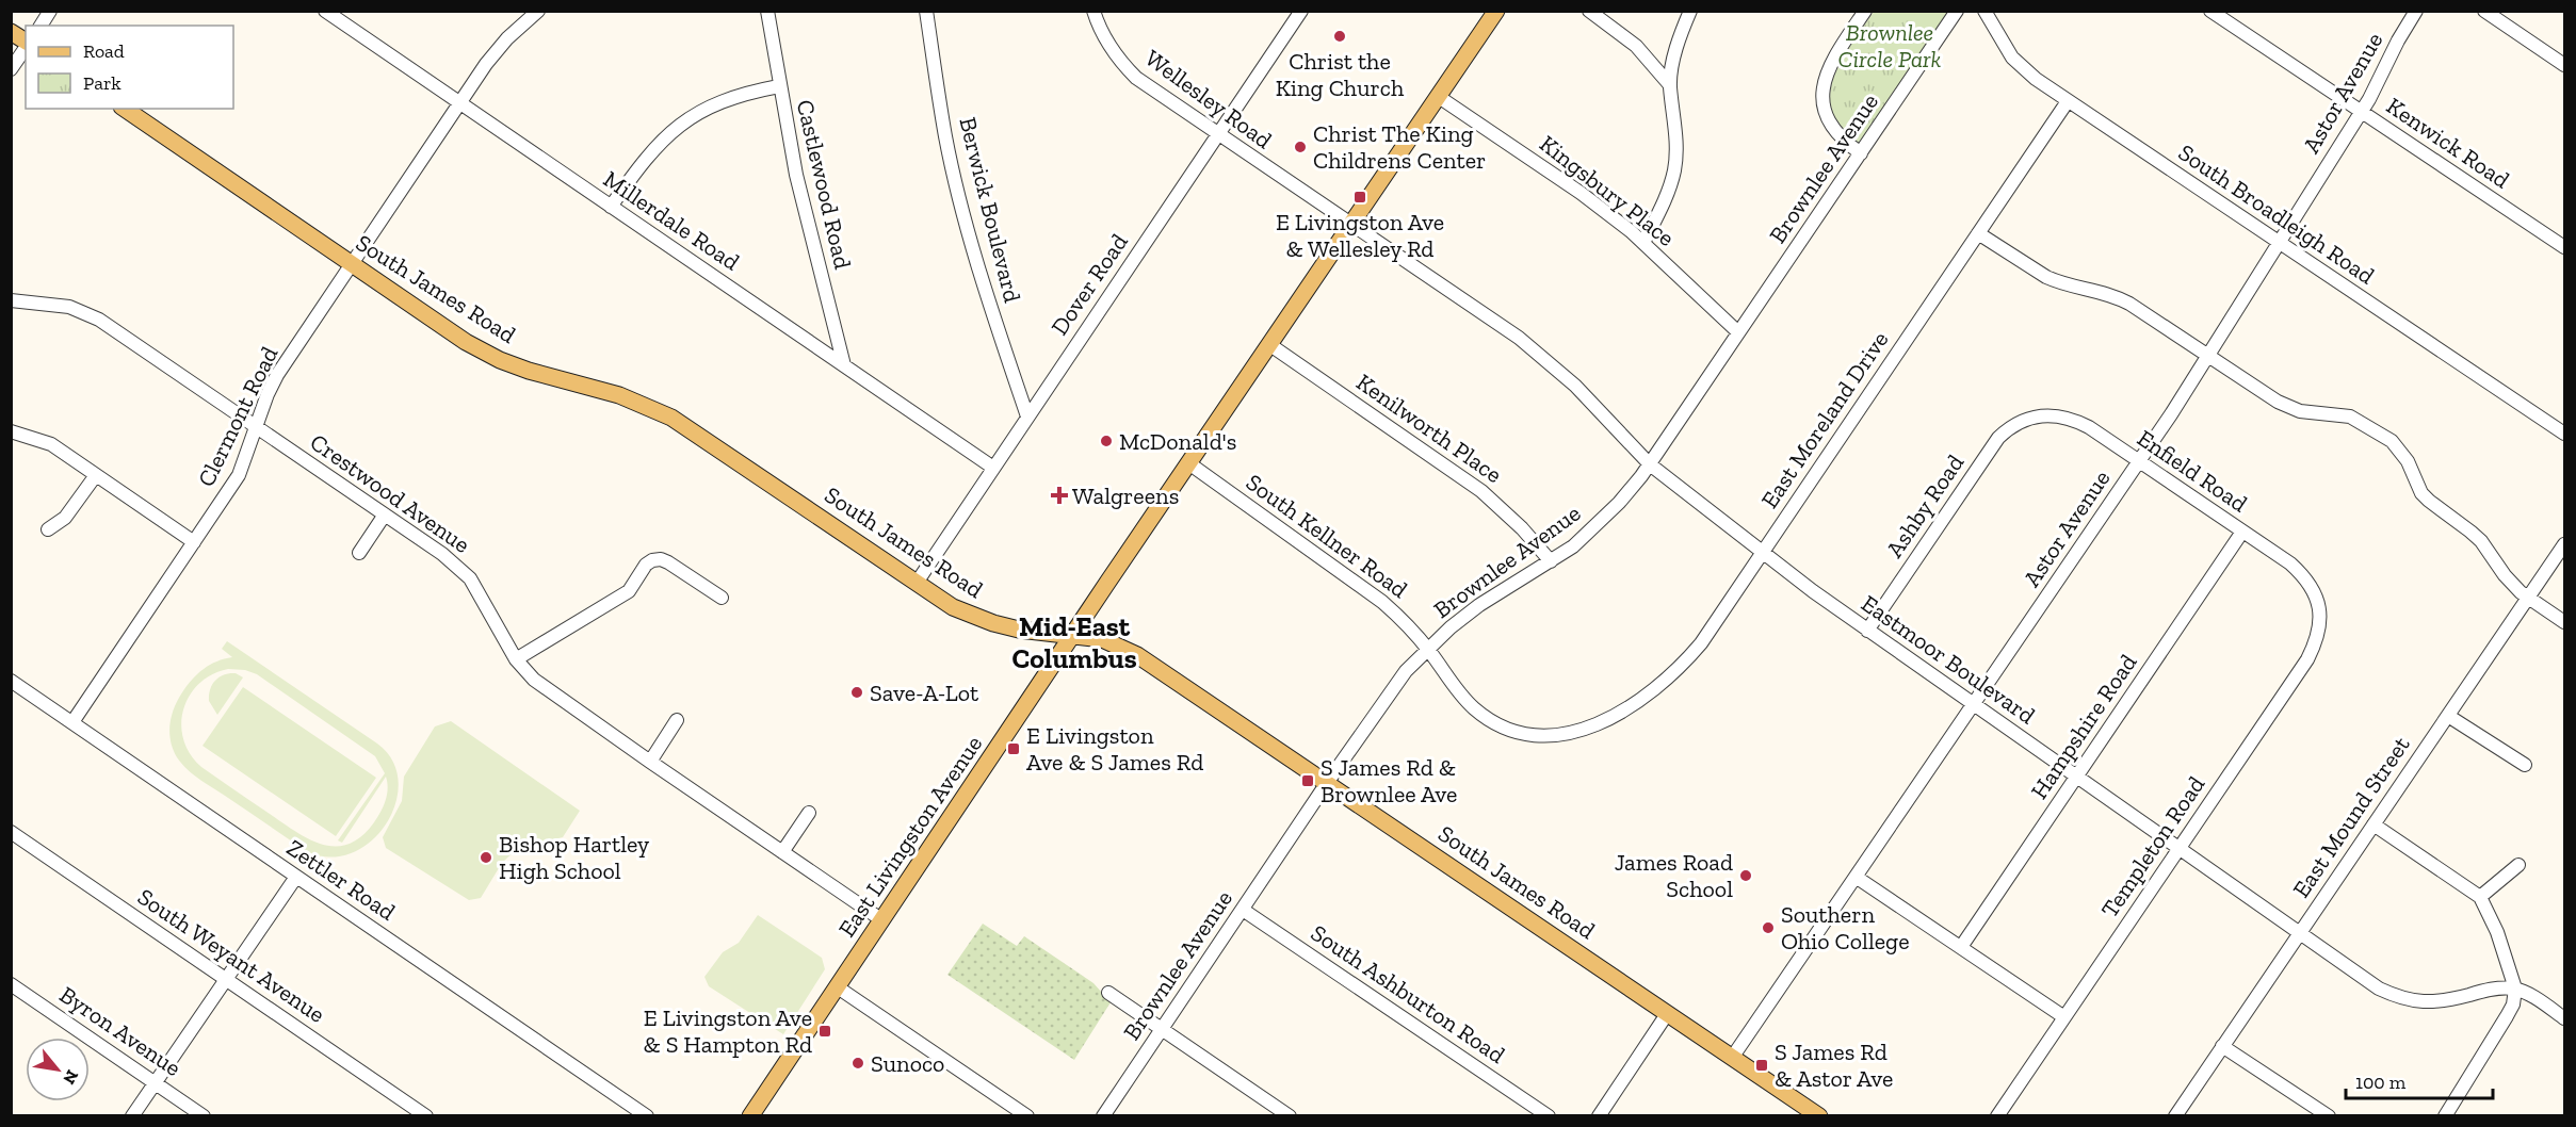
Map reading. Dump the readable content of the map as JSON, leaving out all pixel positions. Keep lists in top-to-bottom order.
{
  "streets": {
    "main road": ["South James Road", "East Livingston Avenue"],
    "street": [
      "Astor Avenue",
      "Wellesley Road",
      "Kenwick Road",
      "Brownlee Avenue",
      "Castlewood Road",
      "Kingsbury Place",
      "Berwick Boulevard",
      "South Broadleigh Road",
      "Millerdale Road",
      "Dover Road",
      "Clermont Road",
      "East Moreland Drive",
      "Kenilworth Place",
      "Enfield Road",
      "Crestwood Avenue",
      "Ashby Road",
      "South Kellner Road",
      "Eastmoor Boulevard",
      "Hampshire Road",
      "East Mound Street",
      "Templeton Road",
      "Zettler Road",
      "South Weyant Avenue",
      "South Ashburton Road",
      "Byron Avenue"
    ]
  },
  "crossings": [
    ["Astor Avenue", "Kenwick Road"],
    ["Astor Avenue", "South Broadleigh Road"],
    ["Astor Avenue", "South James Road"],
    ["Astor Avenue", "Enfield Road"],
    ["Astor Avenue", "Eastmoor Boulevard"],
    ["Wellesley Road", "Dover Road"],
    ["Wellesley Road", "Eastmoor Boulevard"],
    ["Wellesley Road", "East Livingston Avenue"],
    ["Brownlee Avenue", "Kingsbury Place"],
    ["Brownlee Avenue", "South James Road"],
    ["Brownlee Avenue", "Kenilworth Place"],
    ["Brownlee Avenue", "South Kellner Road"],
    ["Brownlee Avenue", "Eastmoor Boulevard"],
    ["Brownlee Avenue", "South Ashburton Road"],
    ["Castlewood Road", "Millerdale Road"],
    ["Kingsbury Place", "East Livingston Avenue"],
    ["Berwick Boulevard", "Dover Road"],
    ["South Broadleigh Road", "East Moreland Drive"],
    ["Millerdale Road", "Dover Road"],
    ["Millerdale Road", "Clermont Road"],
    ["Dover Road", "South James Road"],
    ["South James Road", "Clermont Road"],
    ["South James Road", "East Livingston Avenue"],
    ["Clermont Road", "Crestwood Avenue"],
    ["Clermont Road", "Zettler Road"],
    ["East Moreland Drive", "South Kellner Road"],
    ["East Moreland Drive", "Eastmoor Boulevard"],
    ["Kenilworth Place", "East Livingston Avenue"],
    ["Enfield Road", "Ashby Road"],
    ["Enfield Road", "Hampshire Road"],
    ["Enfield Road", "Templeton Road"],
    ["Crestwood Avenue", "East Livingston Avenue"],
    ["Ashby Road", "Eastmoor Boulevard"],
    ["South Kellner Road", "East Livingston Avenue"],
    ["Eastmoor Boulevard", "Hampshire Road"],
    ["Eastmoor Boulevard", "East Mound Street"],
    ["Eastmoor Boulevard", "East Livingston Avenue"],
    ["Eastmoor Boulevard", "Templeton Road"]
  ],
  "districts": ["Mid-East Columbus"],
  "parks": ["Brownlee Circle Park"],
  "places": {
    "other": [
      "Christ the King Church",
      "Christ The King Childrens Center",
      "McDonald's",
      "Save-A-Lot",
      "Bishop Hartley High School",
      "James Road School",
      "Southern Ohio College",
      "Sunoco"
    ],
    "transit": [
      "E Livingston Ave & Wellesley Rd",
      "E Livingston Ave & S James Rd",
      "S James Rd & Brownlee Ave",
      "E Livingston Ave & S Hampton Rd",
      "S James Rd & Astor Ave"
    ],
    "health": ["Walgreens"]
  },
  "legend": ["Road", "Park"],
  "scale_bar": "100 m",
  "north": "bottom right"
}
